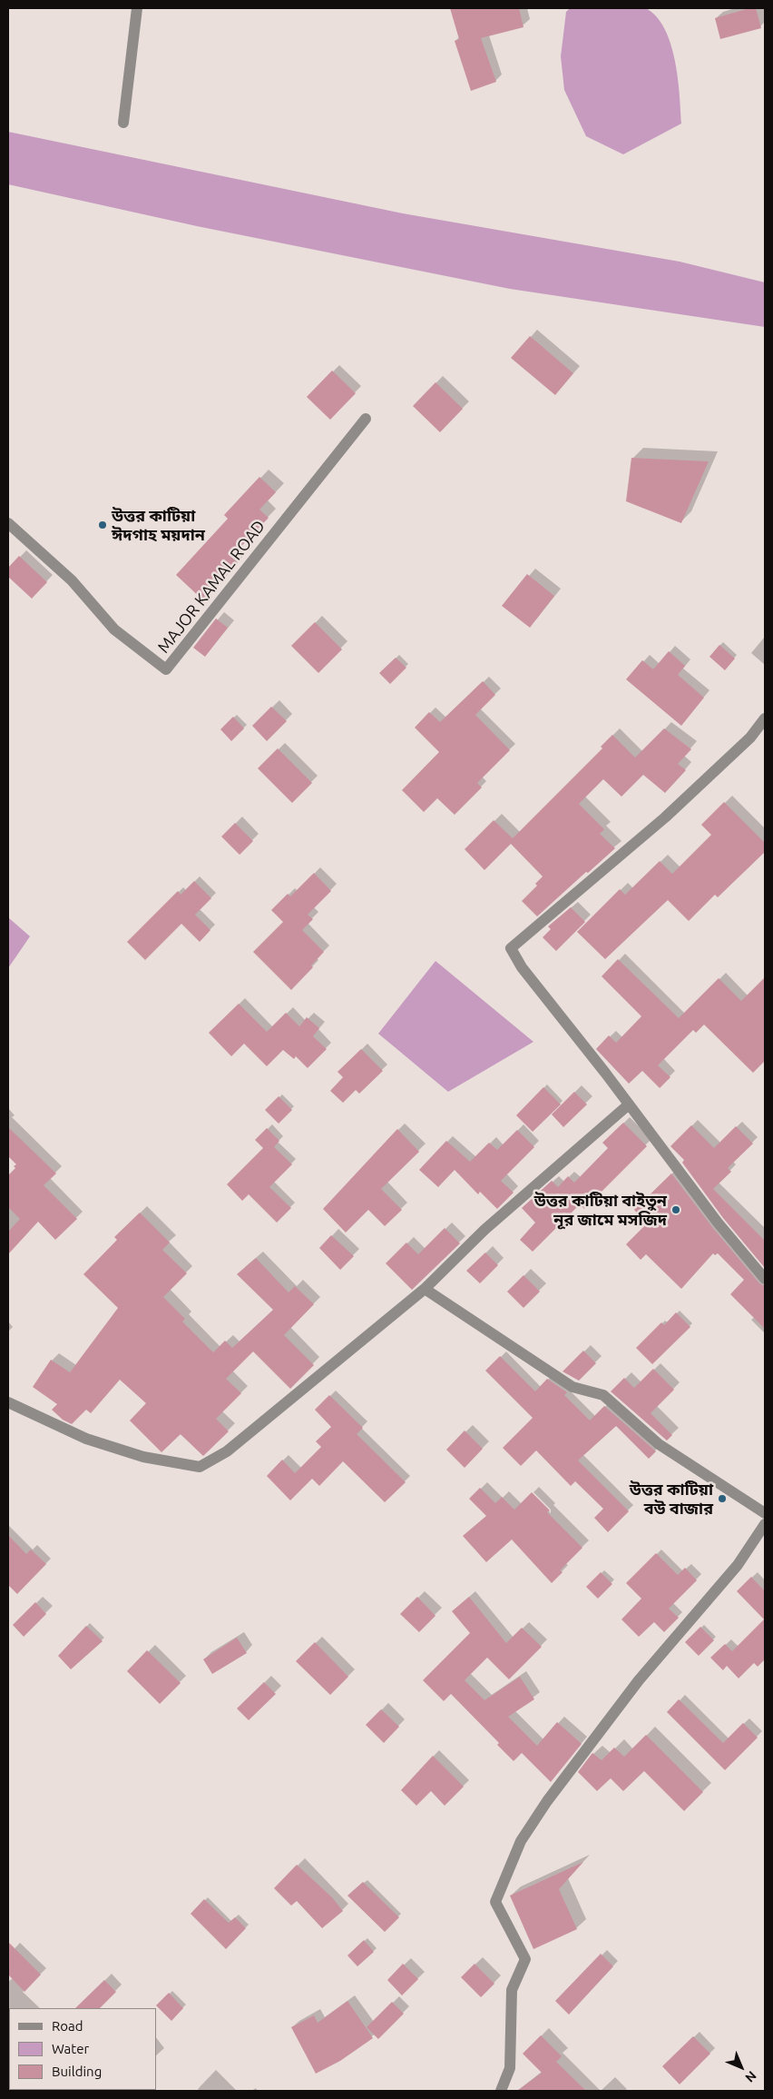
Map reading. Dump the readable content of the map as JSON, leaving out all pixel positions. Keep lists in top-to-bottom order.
{
  "streets": {
    "street": ["MAJOR KAMAL ROAD"]
  },
  "places": ["উত্তর কাটিয়া ঈদগাহ ময়দান", "উত্তর কাটিয়া বাইতুন নূর জামে মসজিদ", "উত্তর কাটিয়া বউ বাজার"],
  "legend": ["Road", "Water", "Building"],
  "north": "bottom right"
}
